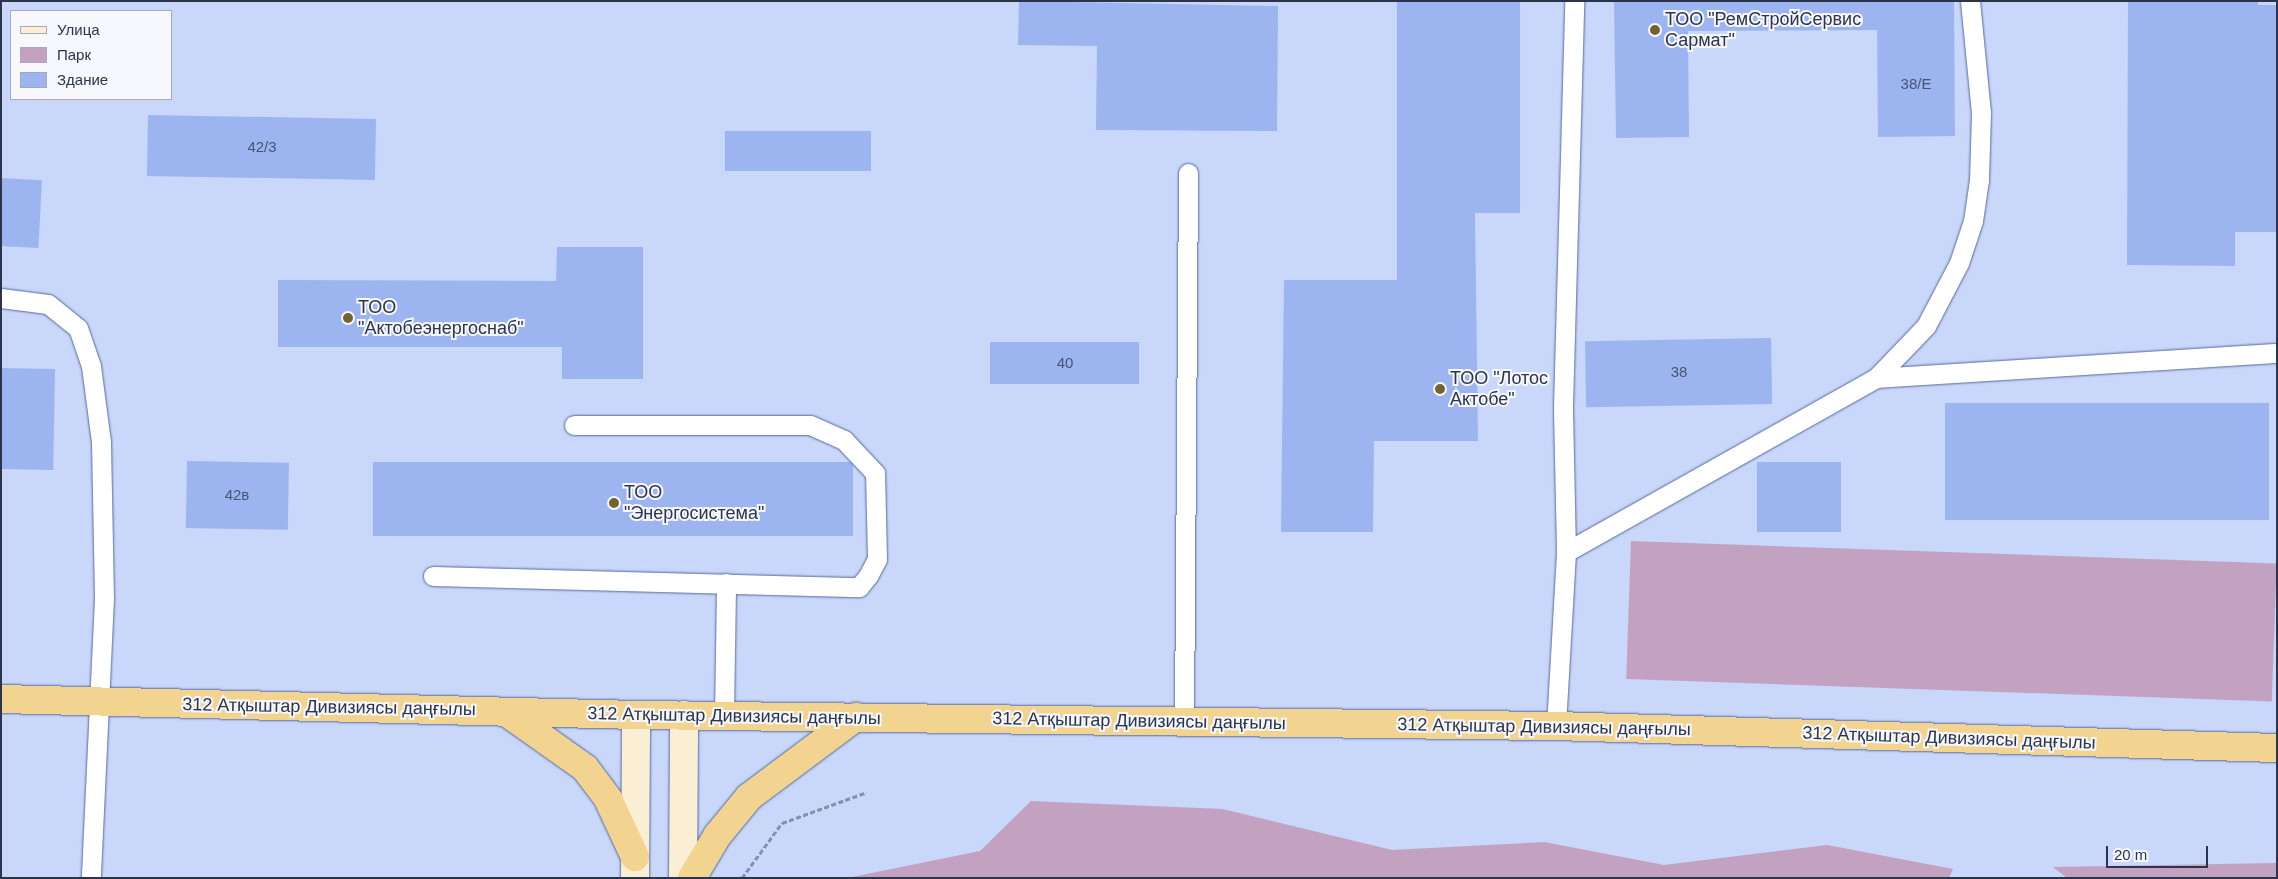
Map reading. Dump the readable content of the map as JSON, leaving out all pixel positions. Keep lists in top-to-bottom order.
{
  "streets": {
    "highway": ["312 Атқыштар Дивизиясы даңғылы"]
  },
  "places": [
    "ТОО \"РемСтройСервис Сармат\"",
    "ТОО \"Актобеэнергоснаб\"",
    "ТОО \"Лотос Актобе\"",
    "ТОО \"Энергосистема\""
  ],
  "house_numbers": [
    "38/Е",
    "42/3",
    "40",
    "38",
    "42в"
  ],
  "legend": ["Улица", "Парк", "Здание"],
  "scale_bar": "20 m"
}
